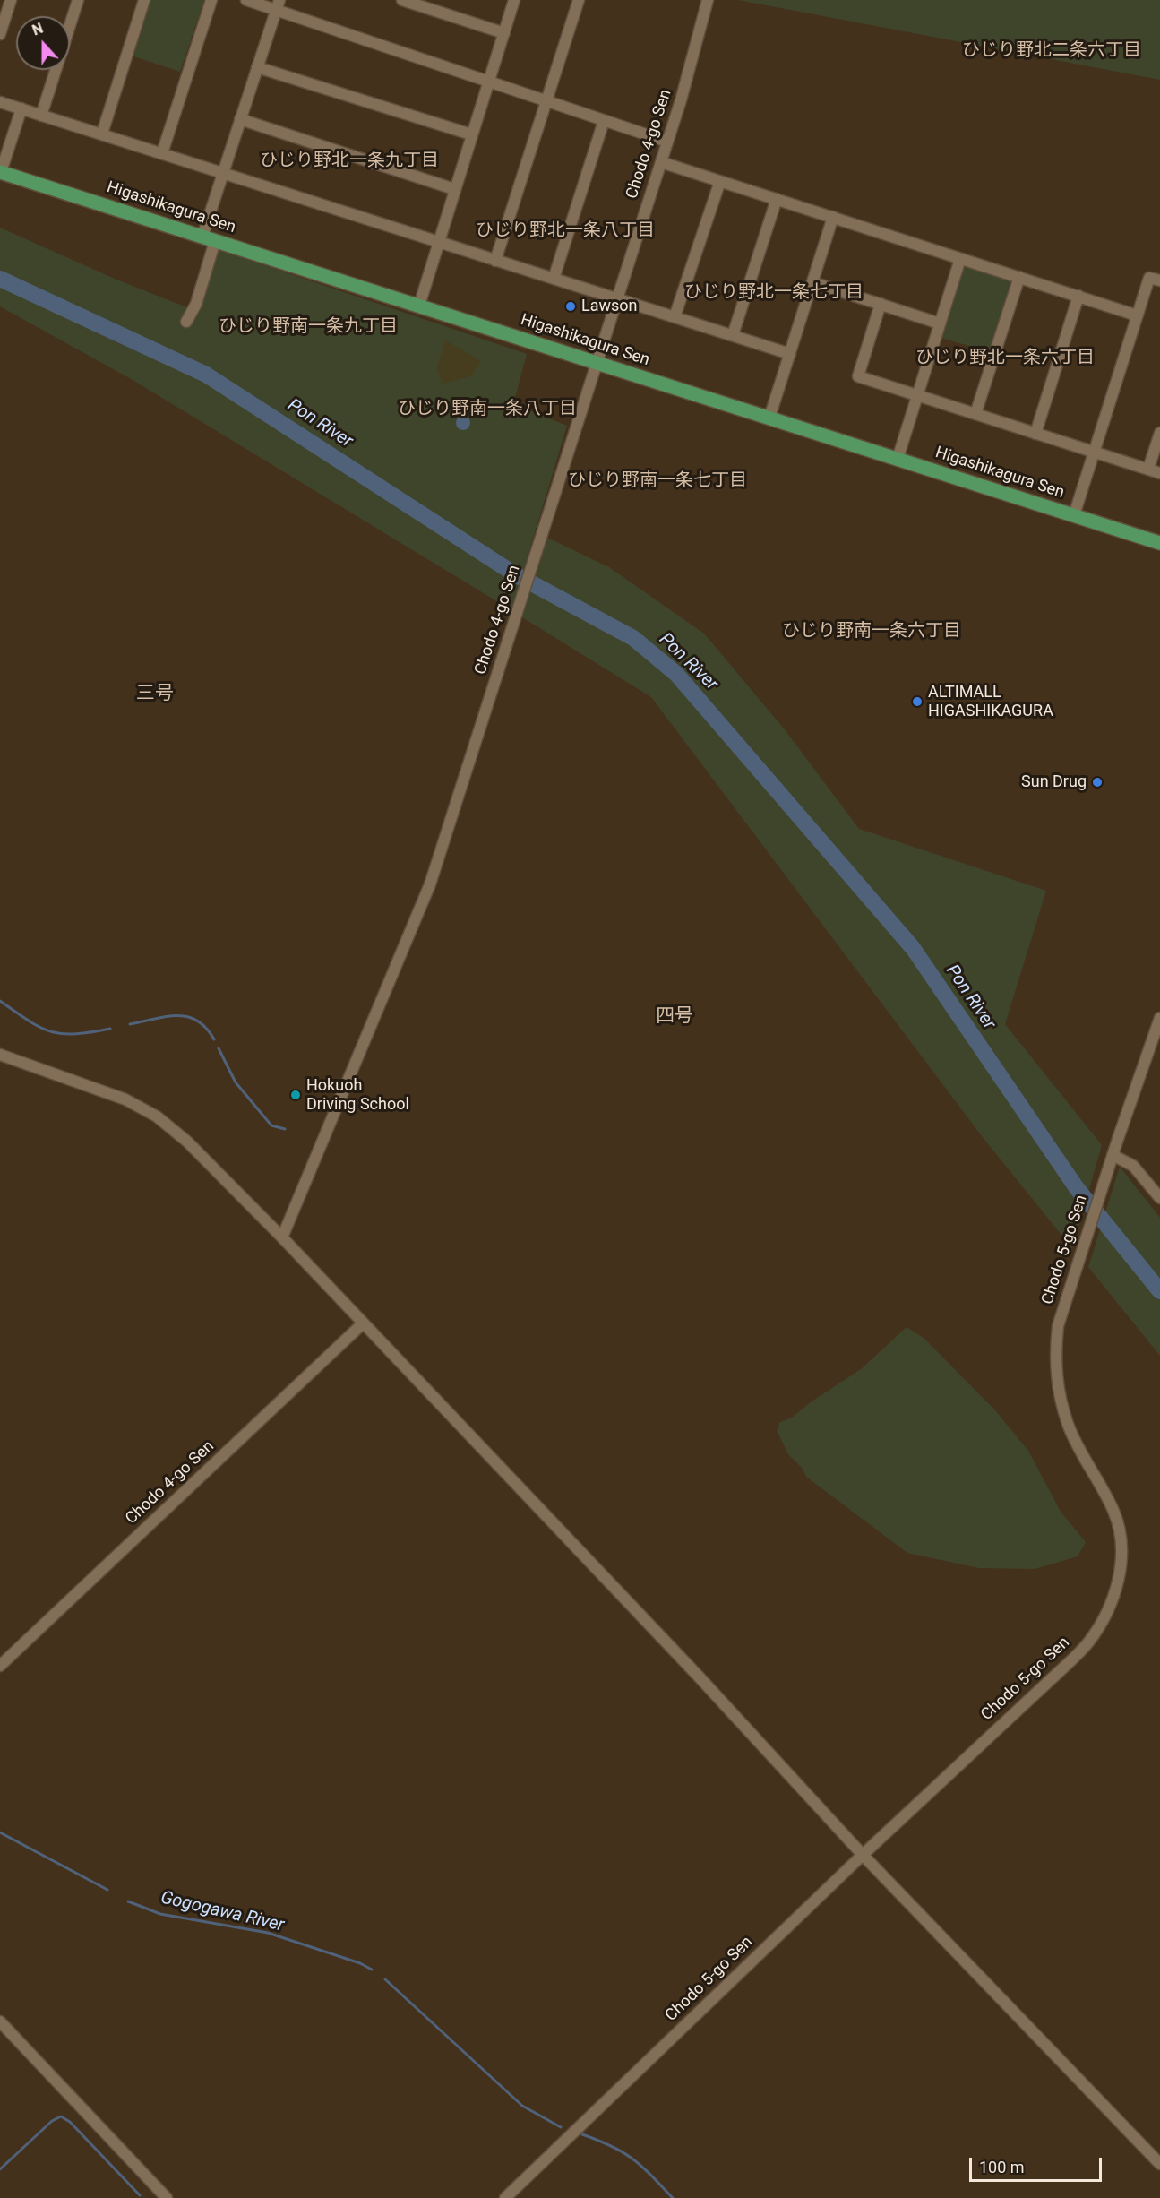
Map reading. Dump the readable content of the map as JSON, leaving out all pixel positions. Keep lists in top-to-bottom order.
{
  "streets": {
    "main road": ["Higashikagura Sen"],
    "street": ["Chodo 4-go Sen", "Chodo 5-go Sen"]
  },
  "crossings": [
    ["Chodo 4-go Sen", "Higashikagura Sen"]
  ],
  "districts": [
    "ひじり野北二条六丁目",
    "ひじり野北一条九丁目",
    "ひじり野北一条八丁目",
    "ひじり野北一条七丁目",
    "ひじり野南一条九丁目",
    "ひじり野北一条六丁目",
    "ひじり野南一条八丁目",
    "ひじり野南一条七丁目",
    "ひじり野南一条六丁目",
    "三号",
    "四号"
  ],
  "water": ["Pon River", "Gogogawa River"],
  "places": [
    "Lawson",
    "ALTIMALL HIGASHIKAGURA",
    "Sun Drug",
    "Hokuoh Driving School"
  ],
  "scale_bar": "100 m",
  "north": "top"
}
